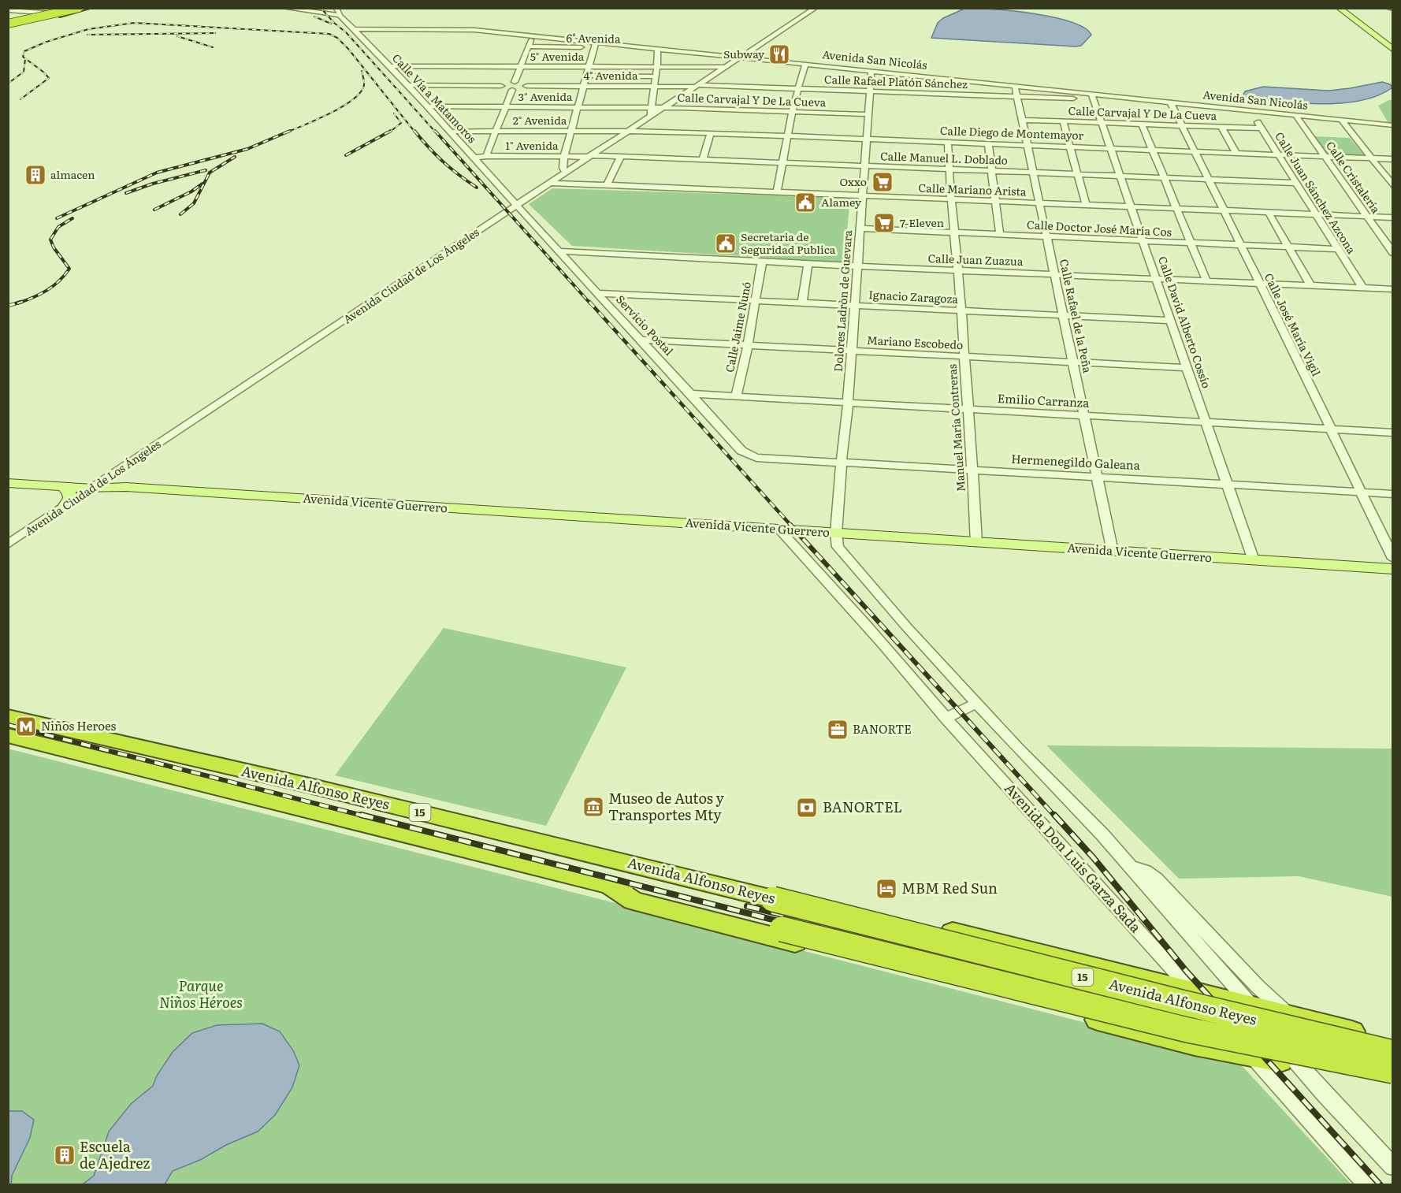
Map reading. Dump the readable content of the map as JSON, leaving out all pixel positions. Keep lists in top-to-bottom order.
{
  "streets": {
    "highway": ["Avenida Alfonso Reyes", "15"],
    "main road": ["Avenida Vicente Guerrero"],
    "street": [
      "6° Avenida",
      "5° Avenida",
      "Avenida San Nicolás",
      "4° Avenida",
      "Calle Rafael Platón Sánchez",
      "3° Avenida",
      "Calle Vía a Matamoros",
      "Calle Carvajal Y De La Cueva",
      "2° Avenida",
      "Calle Diego de Montemayor",
      "1° Avenida",
      "Calle Manuel L. Doblado",
      "Calle Cristalería",
      "Calle Mariano Arista",
      "Calle Juan Sánchez Azcona",
      "Calle Doctor José María Cos",
      "Calle Juan Zuazua",
      "Avenida Ciudad de Los Ángeles",
      "Ignacio Zaragoza",
      "Dolores Ladròn de Guevara",
      "Calle Rafael de la Peña",
      "Calle David Alberto Cossío",
      "Calle José María Vigil",
      "Servicio Postal",
      "Calle Jaime Nunó",
      "Mariano Escobedo",
      "Emilio Carranza",
      "Manuel María Contreras",
      "Hermenegildo Galeana",
      "Avenida Don Luis Garza Sada"
    ]
  },
  "crossings": [
    ["6° Avenida", "Avenida San Nicolás"],
    ["5° Avenida", "Calle Vía a Matamoros"],
    ["5° Avenida", "Avenida Ciudad de Los Ángeles"],
    ["Avenida San Nicolás", "Calle Rafael Platón Sánchez"],
    ["Avenida San Nicolás", "Calle Cristalería"],
    ["Avenida San Nicolás", "Calle Juan Sánchez Azcona"],
    ["Avenida San Nicolás", "Avenida Ciudad de Los Ángeles"],
    ["Avenida San Nicolás", "Dolores Ladròn de Guevara"],
    ["Avenida San Nicolás", "Calle Rafael de la Peña"],
    ["Avenida San Nicolás", "Calle David Alberto Cossío"],
    ["Avenida San Nicolás", "Calle José María Vigil"],
    ["4° Avenida", "Calle Rafael Platón Sánchez"],
    ["4° Avenida", "Avenida Ciudad de Los Ángeles"],
    ["Calle Rafael Platón Sánchez", "Avenida Ciudad de Los Ángeles"],
    ["Calle Rafael Platón Sánchez", "Dolores Ladròn de Guevara"],
    ["Calle Rafael Platón Sánchez", "Calle Rafael de la Peña"],
    ["Calle Rafael Platón Sánchez", "Calle David Alberto Cossío"],
    ["3° Avenida", "Calle Vía a Matamoros"],
    ["3° Avenida", "Calle Carvajal Y De La Cueva"],
    ["3° Avenida", "Avenida Ciudad de Los Ángeles"],
    ["Calle Vía a Matamoros", "2° Avenida"],
    ["Calle Vía a Matamoros", "1° Avenida"],
    ["Calle Vía a Matamoros", "Avenida Ciudad de Los Ángeles"],
    ["Calle Vía a Matamoros", "Servicio Postal"],
    ["Calle Carvajal Y De La Cueva", "Calle Juan Sánchez Azcona"],
    ["Calle Carvajal Y De La Cueva", "Avenida Ciudad de Los Ángeles"],
    ["Calle Carvajal Y De La Cueva", "Dolores Ladròn de Guevara"],
    ["Calle Carvajal Y De La Cueva", "Calle Rafael de la Peña"],
    ["Calle Carvajal Y De La Cueva", "Calle David Alberto Cossío"],
    ["Calle Carvajal Y De La Cueva", "Calle José María Vigil"],
    ["2° Avenida", "Calle Diego de Montemayor"],
    ["2° Avenida", "Avenida Ciudad de Los Ángeles"],
    ["Calle Diego de Montemayor", "Calle Cristalería"],
    ["Calle Diego de Montemayor", "Calle Juan Sánchez Azcona"],
    ["Calle Diego de Montemayor", "Avenida Ciudad de Los Ángeles"],
    ["Calle Diego de Montemayor", "Dolores Ladròn de Guevara"],
    ["Calle Diego de Montemayor", "Calle Rafael de la Peña"],
    ["Calle Diego de Montemayor", "Calle David Alberto Cossío"],
    ["Calle Diego de Montemayor", "Calle José María Vigil"],
    ["Calle Diego de Montemayor", "Manuel María Contreras"],
    ["1° Avenida", "Calle Manuel L. Doblado"],
    ["1° Avenida", "Avenida Ciudad de Los Ángeles"],
    ["Calle Manuel L. Doblado", "Calle Juan Sánchez Azcona"],
    ["Calle Manuel L. Doblado", "Avenida Ciudad de Los Ángeles"],
    ["Calle Manuel L. Doblado", "Dolores Ladròn de Guevara"],
    ["Calle Manuel L. Doblado", "Calle Rafael de la Peña"],
    ["Calle Manuel L. Doblado", "Calle David Alberto Cossío"],
    ["Calle Manuel L. Doblado", "Calle José María Vigil"],
    ["Calle Manuel L. Doblado", "Manuel María Contreras"],
    ["Calle Cristalería", "Calle Mariano Arista"],
    ["Calle Mariano Arista", "Calle Juan Sánchez Azcona"],
    ["Calle Mariano Arista", "Avenida Ciudad de Los Ángeles"],
    ["Calle Mariano Arista", "Dolores Ladròn de Guevara"],
    ["Calle Mariano Arista", "Calle Rafael de la Peña"],
    ["Calle Mariano Arista", "Calle David Alberto Cossío"],
    ["Calle Mariano Arista", "Calle José María Vigil"],
    ["Calle Mariano Arista", "Manuel María Contreras"],
    ["Calle Juan Sánchez Azcona", "Calle Doctor José María Cos"],
    ["Calle Juan Sánchez Azcona", "Calle Juan Zuazua"],
    ["Calle Doctor José María Cos", "Dolores Ladròn de Guevara"],
    ["Calle Doctor José María Cos", "Calle Rafael de la Peña"],
    ["Calle Doctor José María Cos", "Calle David Alberto Cossío"],
    ["Calle Doctor José María Cos", "Calle José María Vigil"],
    ["Calle Doctor José María Cos", "Manuel María Contreras"],
    ["Calle Juan Zuazua", "Dolores Ladròn de Guevara"],
    ["Calle Juan Zuazua", "Calle Rafael de la Peña"],
    ["Calle Juan Zuazua", "Calle David Alberto Cossío"],
    ["Calle Juan Zuazua", "Calle José María Vigil"],
    ["Calle Juan Zuazua", "Servicio Postal"],
    ["Calle Juan Zuazua", "Calle Jaime Nunó"],
    ["Calle Juan Zuazua", "Manuel María Contreras"],
    ["Avenida Ciudad de Los Ángeles", "Servicio Postal"],
    ["Avenida Ciudad de Los Ángeles", "Avenida Vicente Guerrero"],
    ["Ignacio Zaragoza", "Dolores Ladròn de Guevara"],
    ["Ignacio Zaragoza", "Calle Rafael de la Peña"],
    ["Ignacio Zaragoza", "Calle David Alberto Cossío"],
    ["Ignacio Zaragoza", "Servicio Postal"],
    ["Ignacio Zaragoza", "Calle Jaime Nunó"],
    ["Ignacio Zaragoza", "Manuel María Contreras"],
    ["Dolores Ladròn de Guevara", "Mariano Escobedo"],
    ["Dolores Ladròn de Guevara", "Emilio Carranza"],
    ["Dolores Ladròn de Guevara", "Hermenegildo Galeana"],
    ["Dolores Ladròn de Guevara", "Avenida Vicente Guerrero"],
    ["Calle Rafael de la Peña", "Mariano Escobedo"],
    ["Calle Rafael de la Peña", "Emilio Carranza"],
    ["Calle Rafael de la Peña", "Hermenegildo Galeana"],
    ["Calle Rafael de la Peña", "Avenida Vicente Guerrero"],
    ["Calle David Alberto Cossío", "Mariano Escobedo"],
    ["Calle David Alberto Cossío", "Emilio Carranza"],
    ["Calle David Alberto Cossío", "Hermenegildo Galeana"],
    ["Calle David Alberto Cossío", "Avenida Vicente Guerrero"],
    ["Calle José María Vigil", "Emilio Carranza"],
    ["Calle José María Vigil", "Hermenegildo Galeana"],
    ["Servicio Postal", "Mariano Escobedo"],
    ["Servicio Postal", "Emilio Carranza"],
    ["Servicio Postal", "Hermenegildo Galeana"],
    ["Calle Jaime Nunó", "Mariano Escobedo"],
    ["Calle Jaime Nunó", "Emilio Carranza"],
    ["Mariano Escobedo", "Manuel María Contreras"],
    ["Emilio Carranza", "Manuel María Contreras"],
    ["Manuel María Contreras", "Hermenegildo Galeana"],
    ["Manuel María Contreras", "Avenida Vicente Guerrero"],
    ["Avenida Vicente Guerrero", "Avenida Don Luis Garza Sada"]
  ],
  "parks": ["Parque Niños Héroes"],
  "places": {
    "restaurant": ["Subway"],
    "building": ["almacen", "Escuela de Ajedrez"],
    "supermarket": ["Oxxo", "7-Eleven"],
    "public building": ["Alamey", "Secretaria de Seguridad Publica"],
    "metro station": ["Niños Heroes"],
    "office": ["BANORTE"],
    "museum": ["Museo de Autos y Transportes Mty"],
    "bank": ["BANORTEL"],
    "hotel": ["MBM Red Sun"]
  }
}
